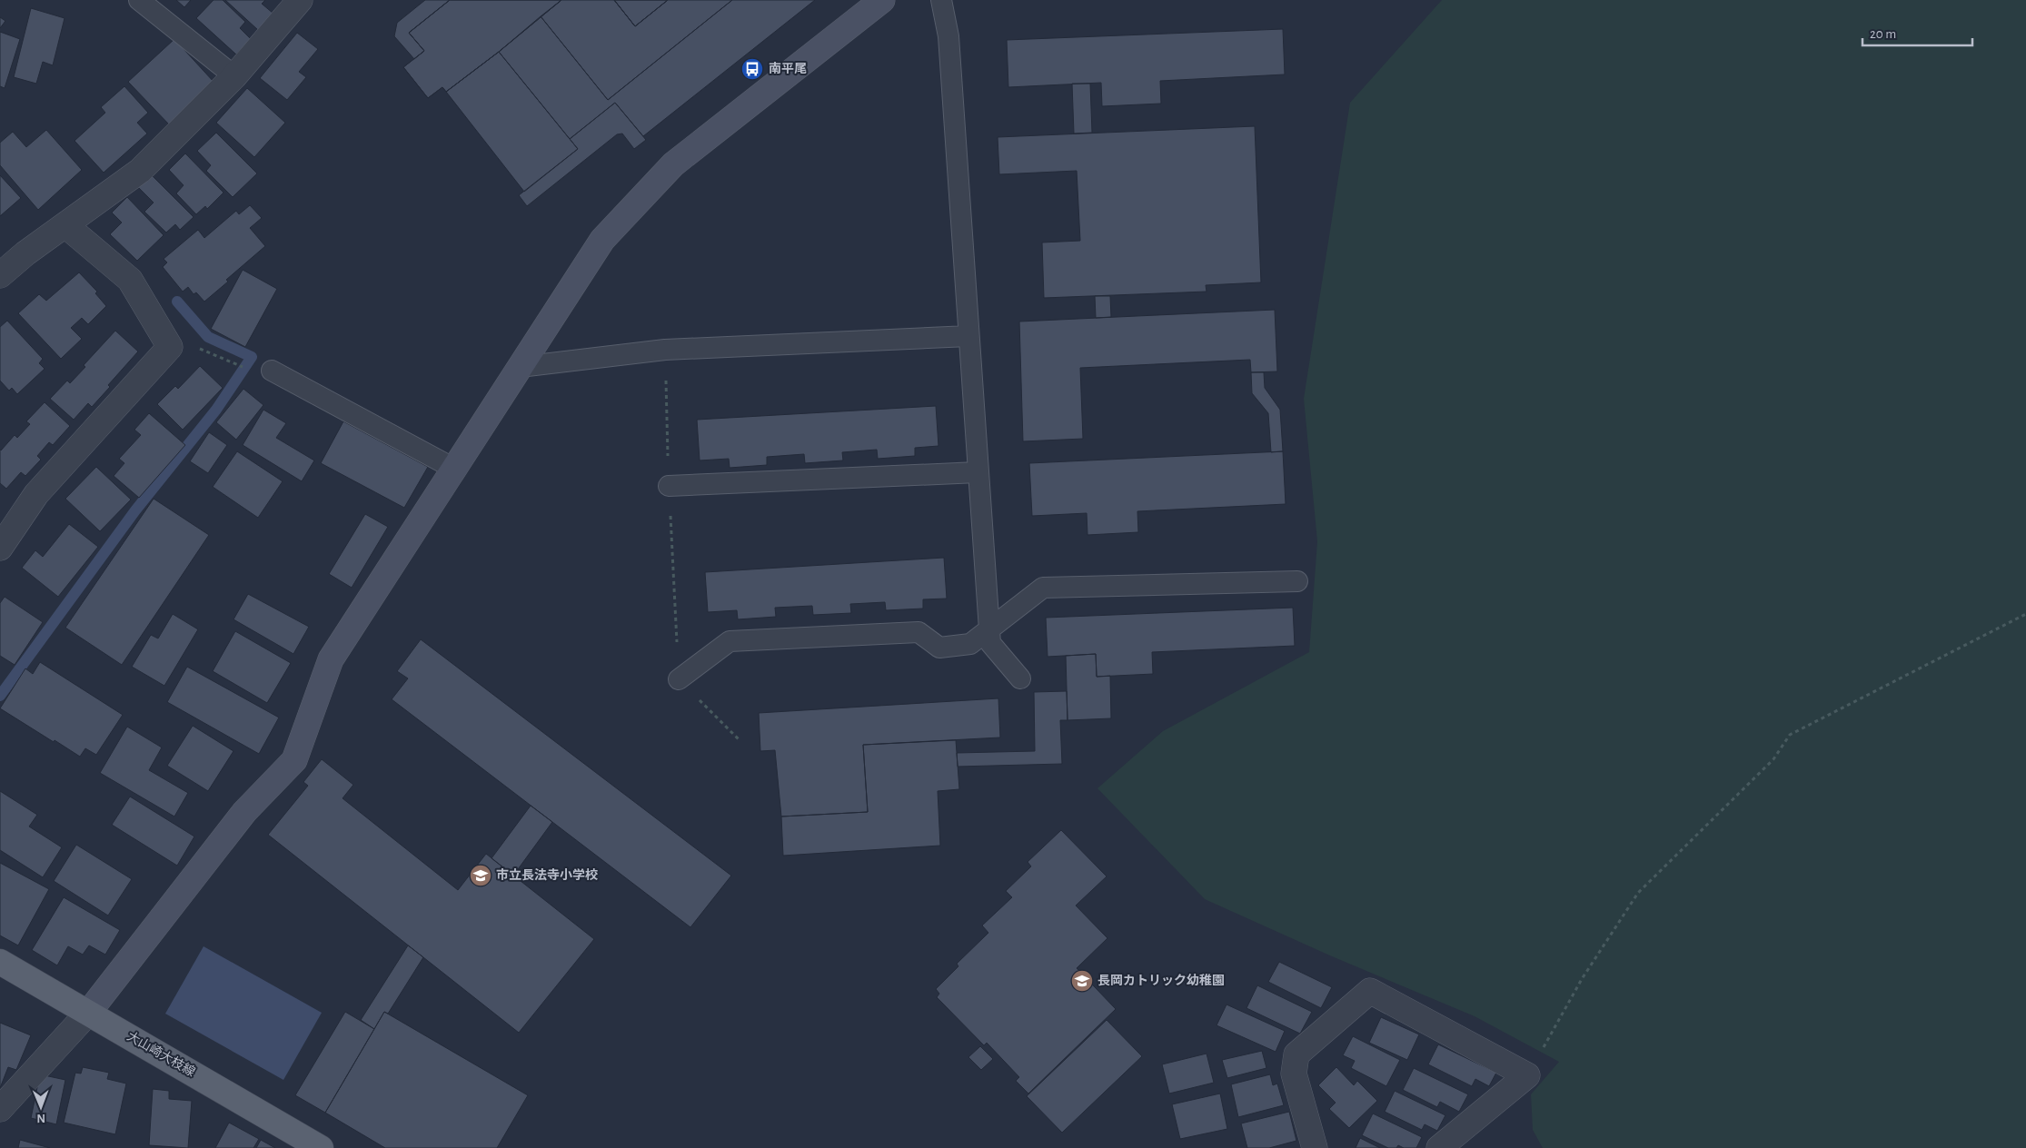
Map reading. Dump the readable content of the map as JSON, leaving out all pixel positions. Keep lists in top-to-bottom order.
{
  "streets": {
    "main road": ["大山崎大枝線"]
  },
  "places": {
    "bus stop": ["南平尾"],
    "school or university": ["市立長法寺小学校", "長岡カトリック幼稚園"]
  },
  "scale_bar": "20 m",
  "north": "bottom"
}
